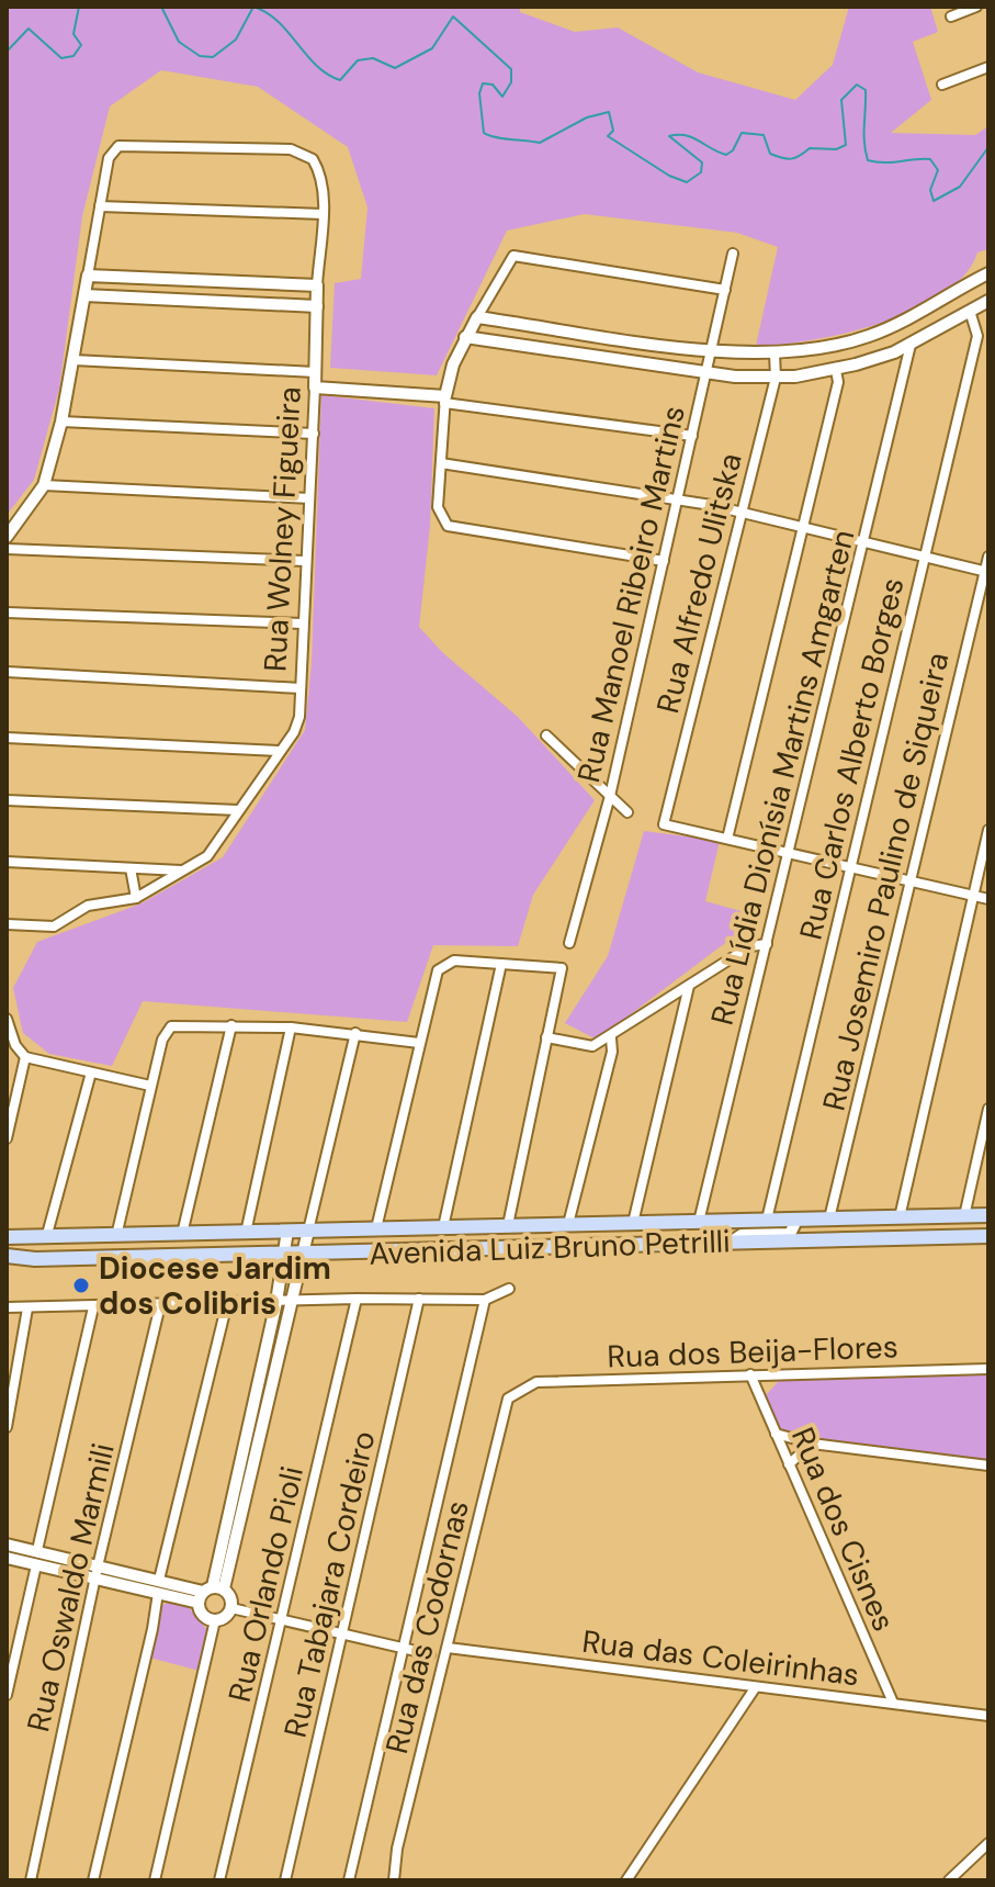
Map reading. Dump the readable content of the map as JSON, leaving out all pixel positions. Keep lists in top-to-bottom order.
{
  "streets": {
    "main road": ["Avenida Luiz Bruno Petrilli"],
    "street": [
      "Rua Wolney Figueira",
      "Rua Alfredo Ulitska",
      "Rua Manoel Ribeiro Martins",
      "Rua Carlos Alberto Borges",
      "Rua Lídia Dionísia Martins Amgarten",
      "Rua Josemiro Paulino de Siqueira",
      "Rua dos Beija-Flores",
      "Rua dos Cisnes",
      "Rua Orlando Pioli",
      "Rua Tabajara Cordeiro",
      "Rua Oswaldo Marmili",
      "Rua das Codornas",
      "Rua das Coleirinhas"
    ]
  },
  "crossings": [
    ["Rua Carlos Alberto Borges", "Avenida Luiz Bruno Petrilli"],
    ["Rua Lídia Dionísia Martins Amgarten", "Avenida Luiz Bruno Petrilli"],
    ["Rua Josemiro Paulino de Siqueira", "Avenida Luiz Bruno Petrilli"],
    ["Rua dos Beija-Flores", "Rua dos Cisnes"],
    ["Rua dos Beija-Flores", "Rua das Codornas"],
    ["Rua dos Cisnes", "Rua das Coleirinhas"],
    ["Rua das Codornas", "Rua das Coleirinhas"]
  ],
  "places": ["Diocese Jardim dos Colibris"]
}
